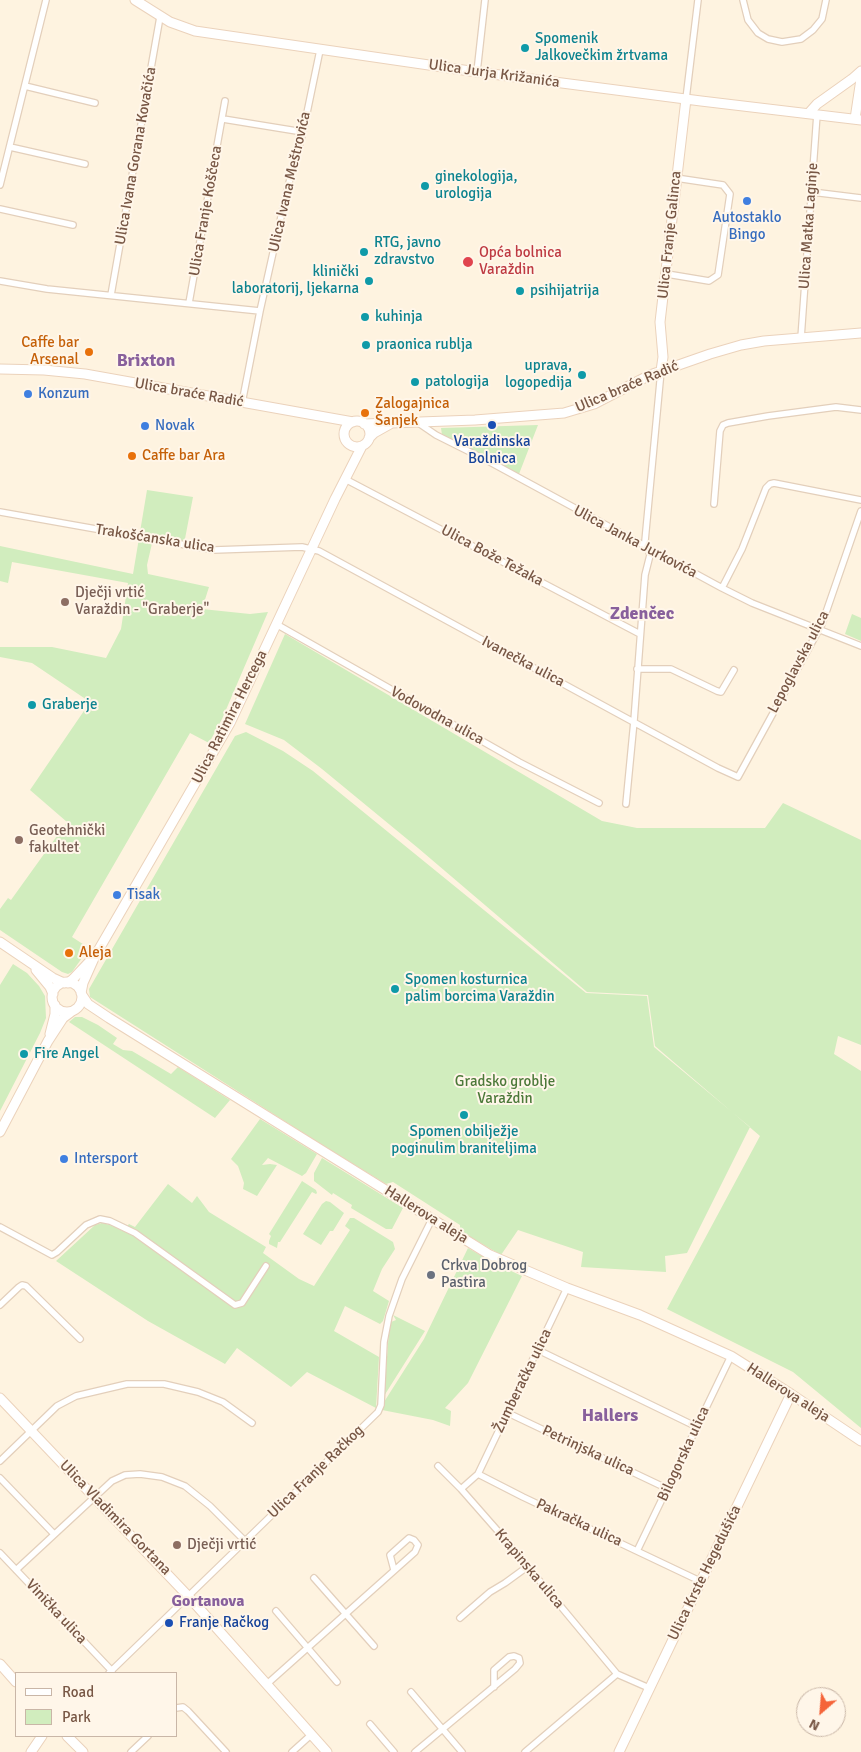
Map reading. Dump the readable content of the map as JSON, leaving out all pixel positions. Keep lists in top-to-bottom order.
{
  "streets": {
    "main road": [
      "Ulica Jurja Križanića",
      "Ulica Franje Galinca",
      "Ulica braće Radić",
      "Ulica Ratimira Hercega",
      "Hallerova aleja",
      "Ulica Vladimira Gortana",
      "Ulica Krste Hegedušića"
    ],
    "street": [
      "Ulica Ivana Gorana Kovačića",
      "Ulica Ivana Meštrovića",
      "Ulica Franje Koščeca",
      "Ulica Matka Laginje",
      "Trakošćanska ulica",
      "Ulica Janka Jurkovića",
      "Ulica Bože Težaka",
      "Ivanečka ulica",
      "Lepoglavska ulica",
      "Vodovodna ulica",
      "Žumberačka ulica",
      "Petrinjska ulica",
      "Bilogorska ulica",
      "Ulica Franje Račkog",
      "Pakračka ulica",
      "Krapinska ulica",
      "Vinička ulica"
    ]
  },
  "crossings": [
    ["Ulica Jurja Križanića", "Ulica Ivana Gorana Kovačića"],
    ["Ulica Jurja Križanića", "Ulica Ivana Meštrovića"],
    ["Ulica Jurja Križanića", "Ulica Matka Laginje"],
    ["Ulica Jurja Križanića", "Ulica Franje Galinca"],
    ["Ulica Ivana Meštrovića", "Ulica braće Radić"],
    ["Ulica Matka Laginje", "Ulica braće Radić"],
    ["Ulica Franje Galinca", "Ulica braće Radić"],
    ["Ulica braće Radić", "Ulica Janka Jurkovića"],
    ["Ulica braće Radić", "Ulica Ratimira Hercega"],
    ["Trakošćanska ulica", "Ivanečka ulica"],
    ["Trakošćanska ulica", "Ulica Ratimira Hercega"],
    ["Ulica Janka Jurkovića", "Lepoglavska ulica"],
    ["Ulica Bože Težaka", "Ulica Ratimira Hercega"],
    ["Ivanečka ulica", "Lepoglavska ulica"],
    ["Ivanečka ulica", "Ulica Ratimira Hercega"],
    ["Vodovodna ulica", "Ulica Ratimira Hercega"],
    ["Ulica Ratimira Hercega", "Hallerova aleja"],
    ["Hallerova aleja", "Žumberačka ulica"],
    ["Hallerova aleja", "Bilogorska ulica"],
    ["Hallerova aleja", "Ulica Franje Račkog"],
    ["Hallerova aleja", "Ulica Krste Hegedušića"],
    ["Žumberačka ulica", "Petrinjska ulica"],
    ["Žumberačka ulica", "Pakračka ulica"],
    ["Petrinjska ulica", "Bilogorska ulica"],
    ["Bilogorska ulica", "Pakračka ulica"],
    ["Ulica Franje Račkog", "Ulica Vladimira Gortana"],
    ["Ulica Franje Račkog", "Vinička ulica"],
    ["Pakračka ulica", "Ulica Krste Hegedušića"]
  ],
  "districts": [
    "Brixton",
    "Zdenčec",
    "Hallers",
    "Gortanova"
  ],
  "parks": ["Gradsko groblje Varaždin"],
  "places": [
    "Spomenik Jalkovečkim žrtvama",
    "ginekologija, urologija",
    "Autostaklo Bingo",
    "RTG, javno zdravstvo",
    "Opća bolnica Varaždin",
    "klinički laboratorij, ljekarna",
    "psihijatrija",
    "kuhinja",
    "praonica rublja",
    "Caffe bar Arsenal",
    "uprava, logopedija",
    "patologija",
    "Konzum",
    "Zalogajnica Šanjek",
    "Varaždinska Bolnica",
    "Novak",
    "Caffe bar Ara",
    "Dječji vrtić Varaždin - \"Graberje\"",
    "Graberje",
    "Geotehnički fakultet",
    "Tisak",
    "Aleja",
    "Spomen kosturnica palim borcima Varaždin",
    "Fire Angel",
    "Spomen obilježje poginulim braniteljima",
    "Intersport",
    "Crkva Dobrog Pastira",
    "Dječji vrtić",
    "Franje Račkog"
  ],
  "legend": ["Road", "Park"],
  "north": "bottom left"
}
